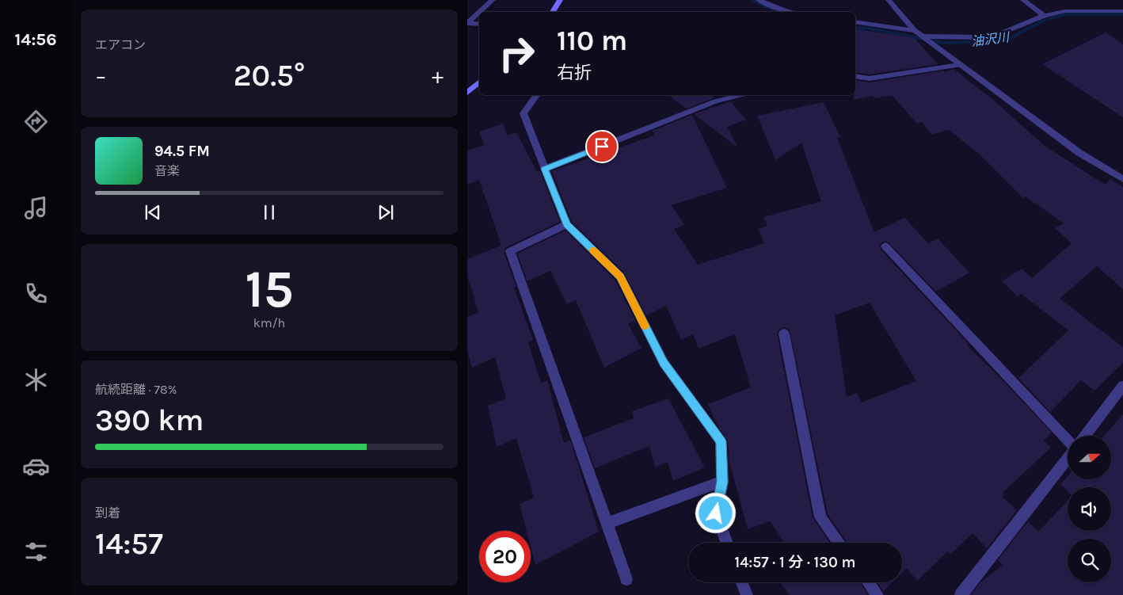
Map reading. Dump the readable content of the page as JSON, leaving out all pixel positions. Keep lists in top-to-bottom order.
{
  "water": ["油沢川"],
  "north": "right",
  "page": {
    "tabs": "14:56",
    "tile": [
      "エアコン",
      ["15", "km/h"],
      ["航続距離 · 78%", "390 km"],
      ["到着", "14:57"]
    ],
    "turn": ["110 m", "右折"],
    "heat": ["−", "20.5°", "+"],
    "song": ["94.5 FM", "音楽"],
    "limit": "20",
    "trip": "14:57 · 1 分 · 130 m"
  }
}
